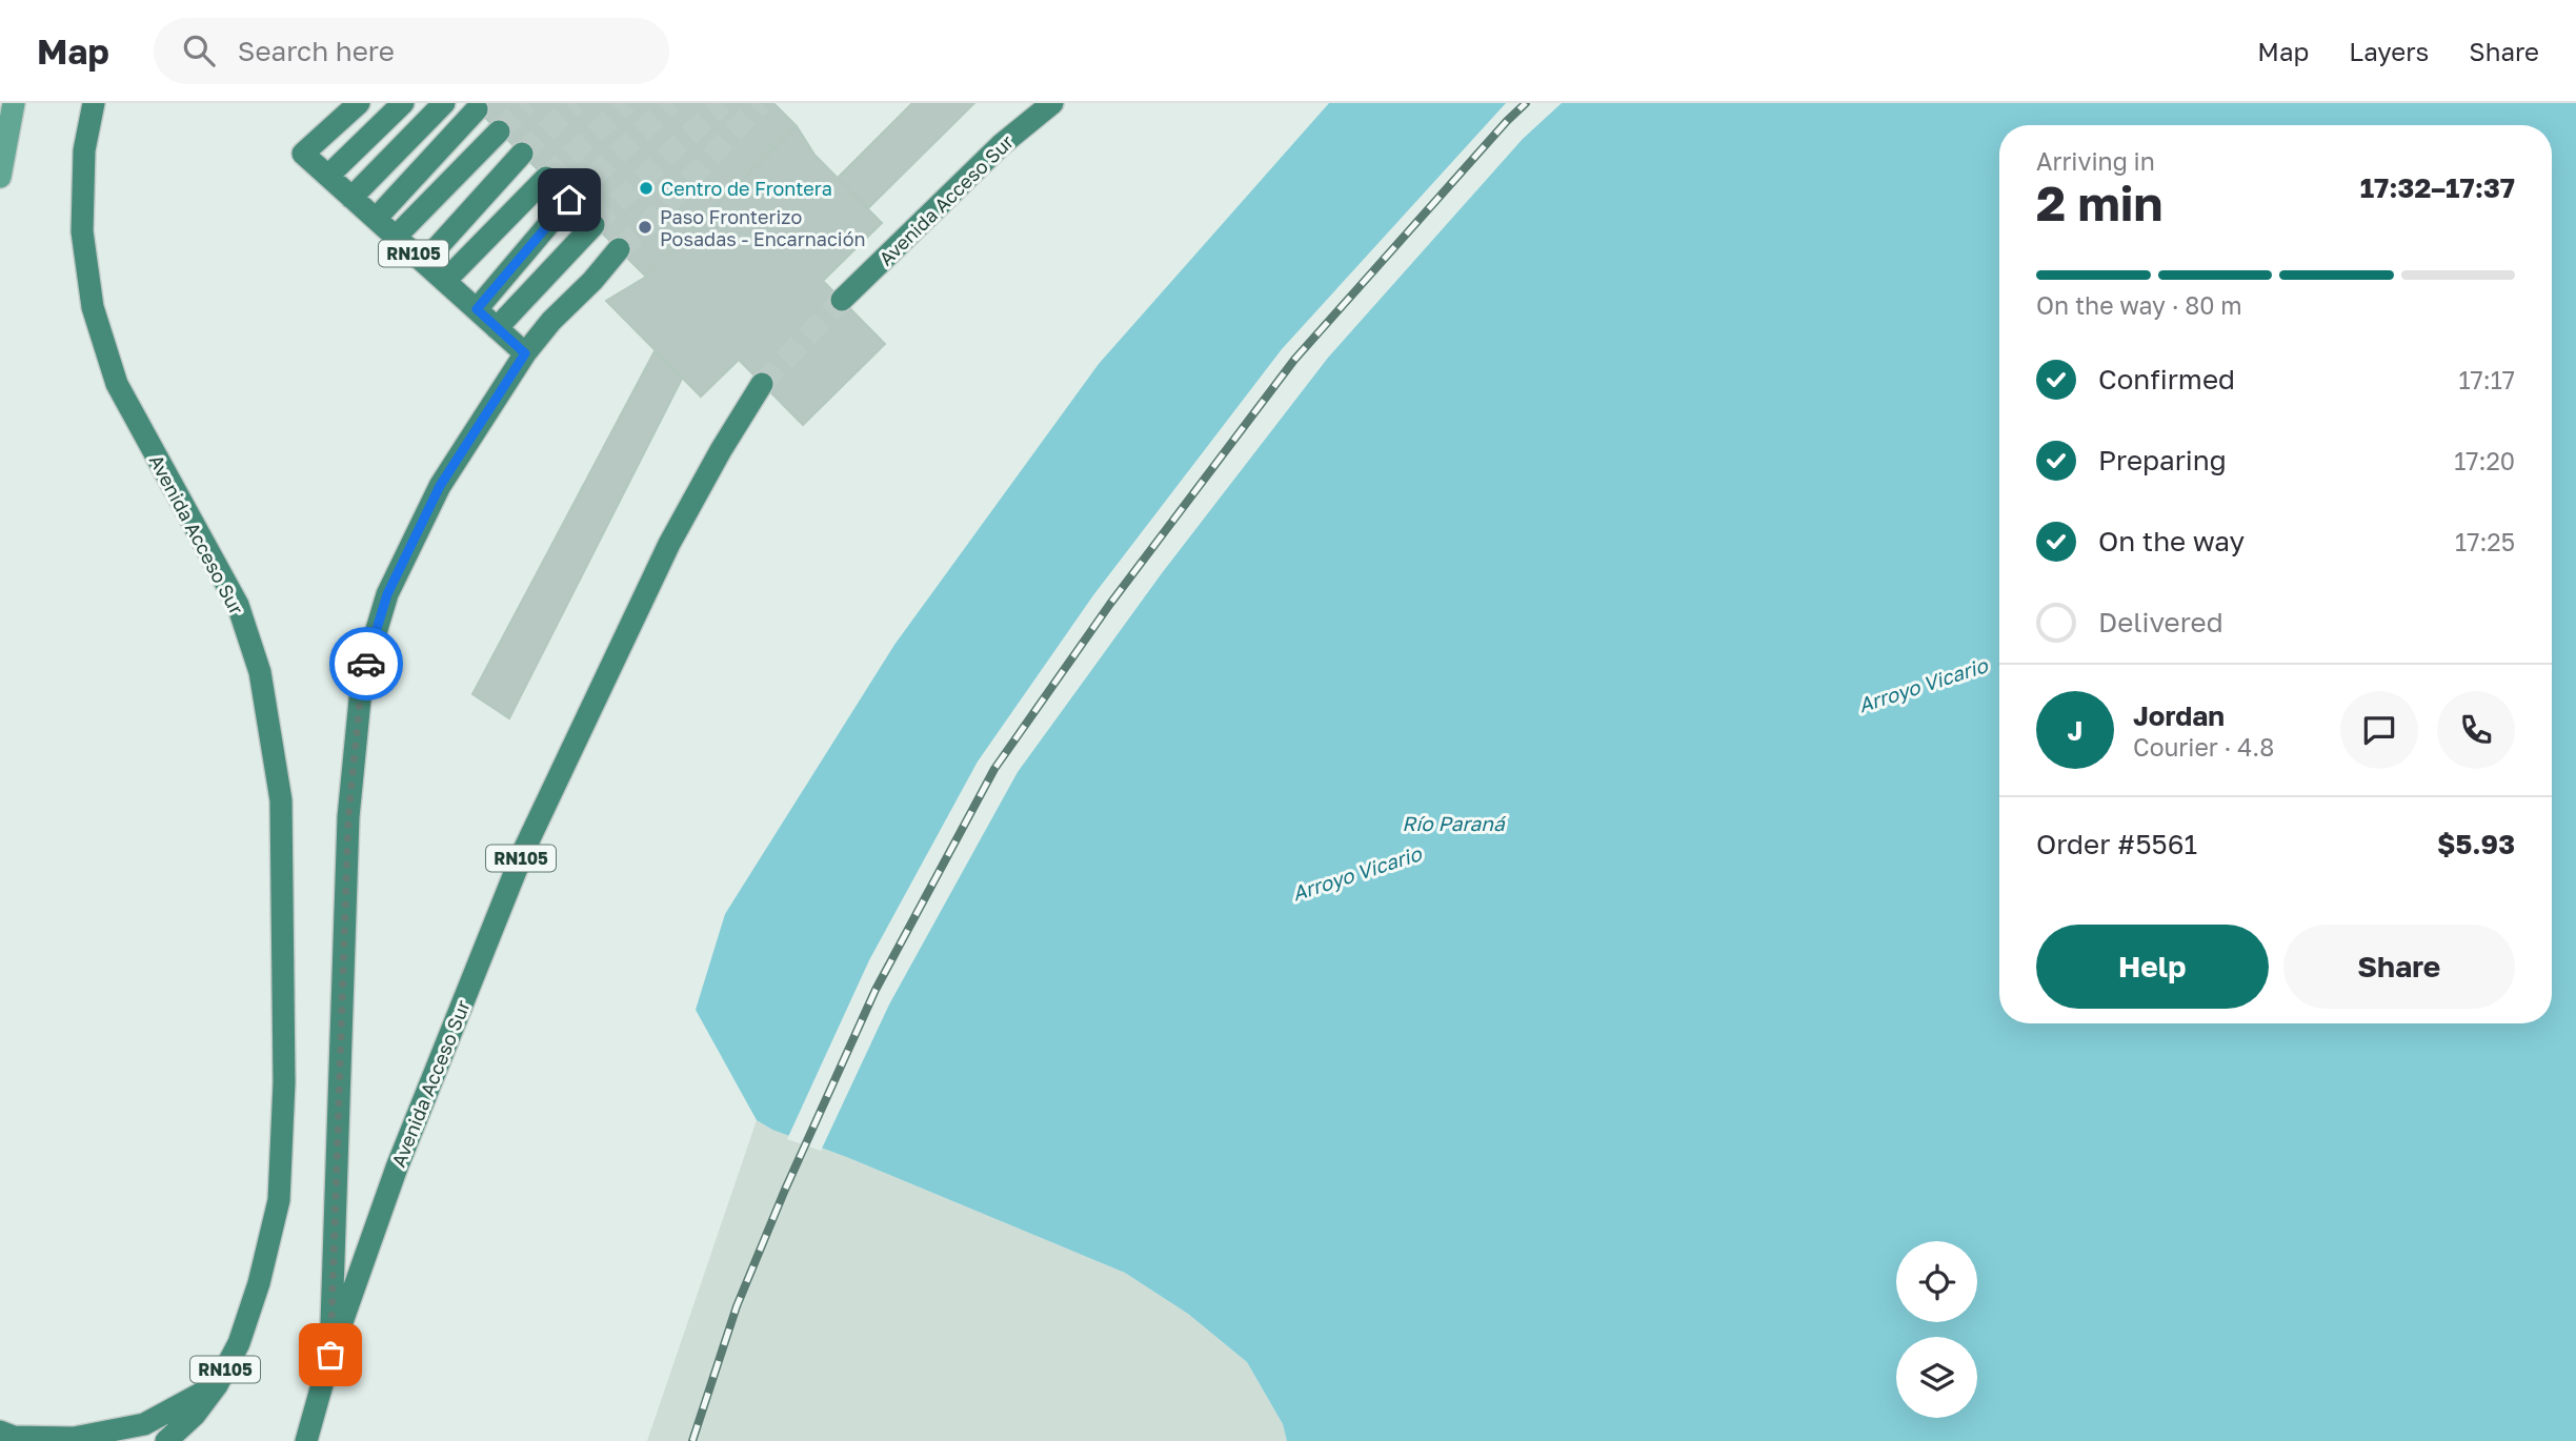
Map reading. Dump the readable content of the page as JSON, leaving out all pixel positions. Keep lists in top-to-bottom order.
{
  "streets": {
    "highway": ["Avenida Acceso Sur", "RN105"]
  },
  "crossings": [
    ["Avenida Acceso Sur", "RN105"]
  ],
  "water": ["Arroyo Vicario", "Río Paraná"],
  "places": ["Centro de Frontera", "Paso Fronterizo Posadas - Encarnación"],
  "page": {
    "header": "Map",
    "search": "Search here",
    "nav": ["Map", "Layers", "Share"],
    "heading": ["2 min", "Arriving in", "17:32–17:37"],
    "panel": [
      "Jordan",
      "Courier · 4.8",
      "Order #5561",
      "$5.93"
    ],
    "bar": "On the way · 80 m",
    "list": [
      ["Confirmed", "17:17"],
      ["Preparing", "17:20"],
      ["On the way", "17:25"],
      "Delivered"
    ],
    "round": "J",
    "buttons": ["Help", "Share"]
  }
}
